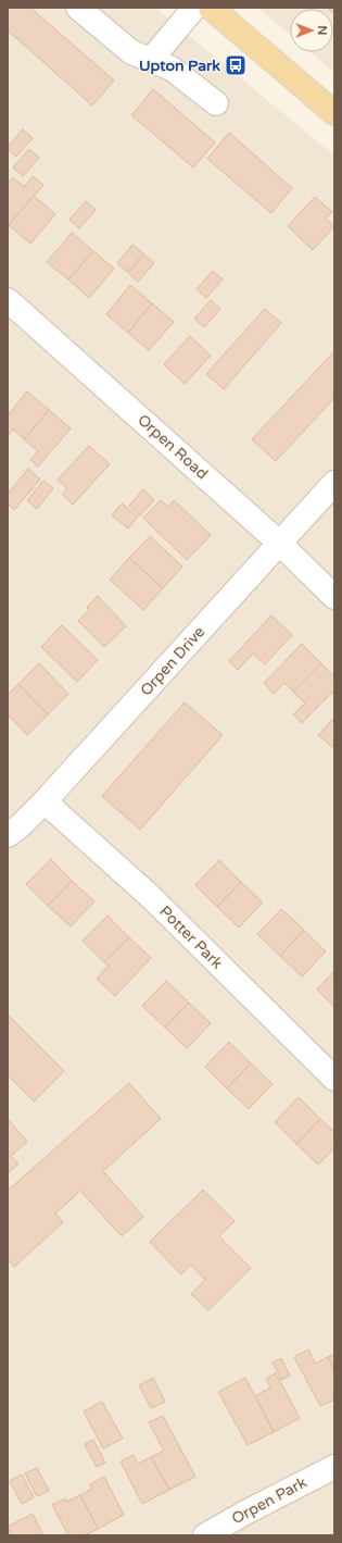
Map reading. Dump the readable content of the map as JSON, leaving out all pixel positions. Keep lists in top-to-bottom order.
{
  "streets": {
    "street": [
      "Orpen Road",
      "Orpen Drive",
      "Potter Park",
      "Orpen Park"
    ]
  },
  "crossings": [
    ["Orpen Road", "Orpen Drive"],
    ["Orpen Drive", "Potter Park"]
  ],
  "places": {
    "bus stop": ["Upton Park"]
  },
  "north": "right"
}
